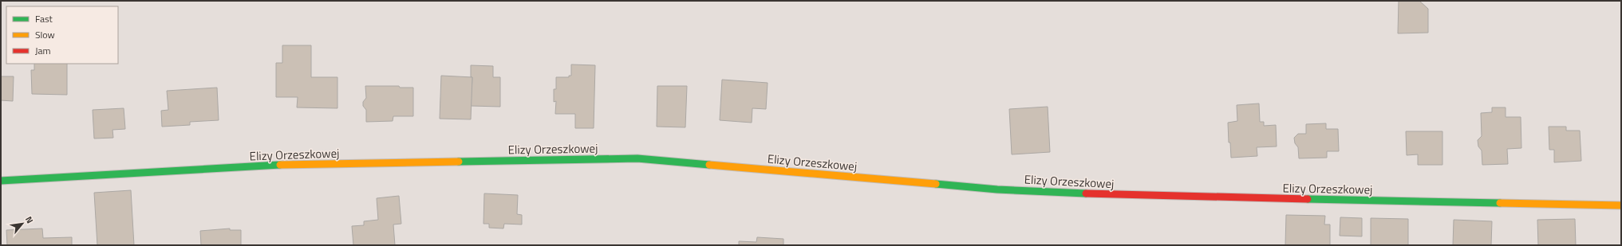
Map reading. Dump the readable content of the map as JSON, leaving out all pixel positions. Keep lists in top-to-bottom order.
{
  "streets": {
    "street": ["Elizy Orzeszkowej"]
  },
  "legend": ["Fast", "Slow", "Jam"],
  "north": "top right"
}
